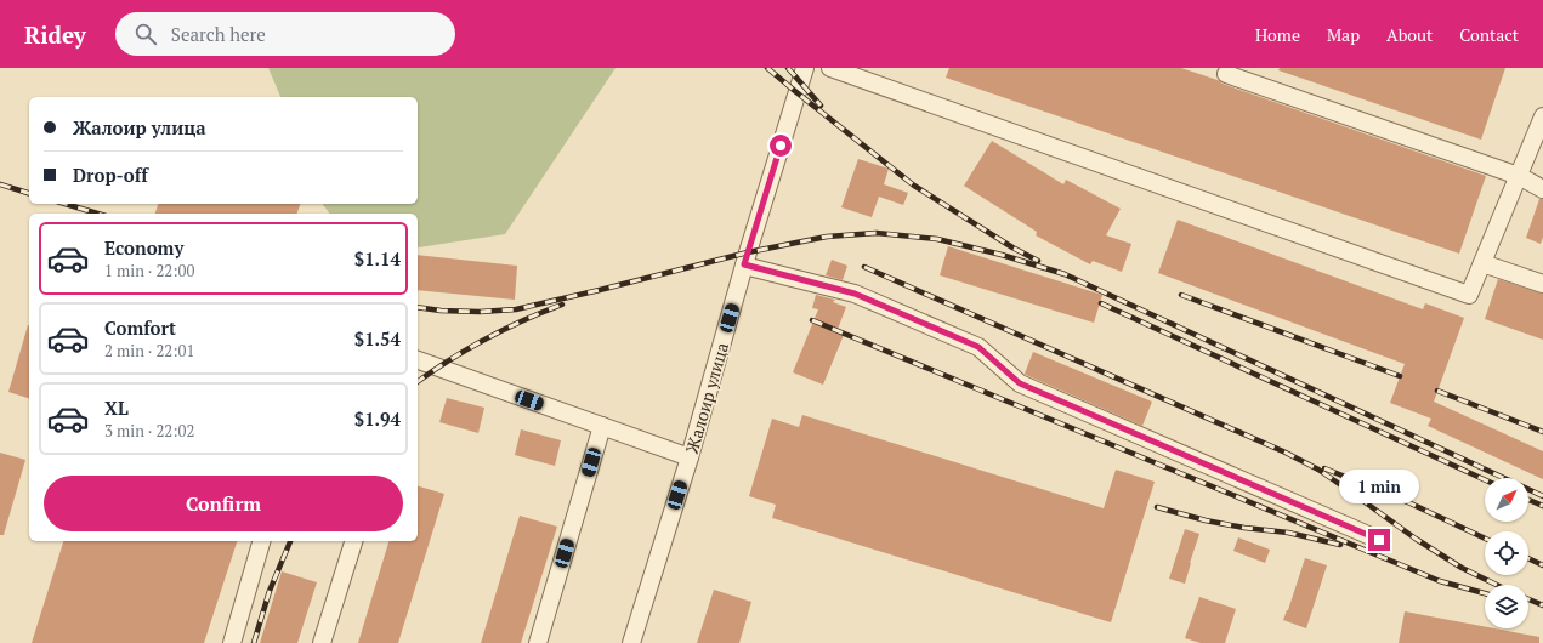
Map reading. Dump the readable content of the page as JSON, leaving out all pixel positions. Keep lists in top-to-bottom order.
{
  "streets": {
    "street": ["Жалоир улица"]
  },
  "north": "top right",
  "page": {
    "header": "Ridey",
    "search": "Search here",
    "nav": [
      "Home",
      "Map",
      "About",
      "Contact"
    ],
    "banner": ["Жалоир улица", "Drop-off"],
    "list": [
      {
        "name": "Economy",
        "note": "1 min · 22:00",
        "value": "$1.14"
      },
      {
        "name": "Comfort",
        "note": "2 min · 22:01",
        "value": "$1.54"
      },
      {
        "name": "XL",
        "note": "3 min · 22:02",
        "value": "$1.94"
      }
    ],
    "buttons": "Confirm",
    "bubble": "1 min"
  }
}
